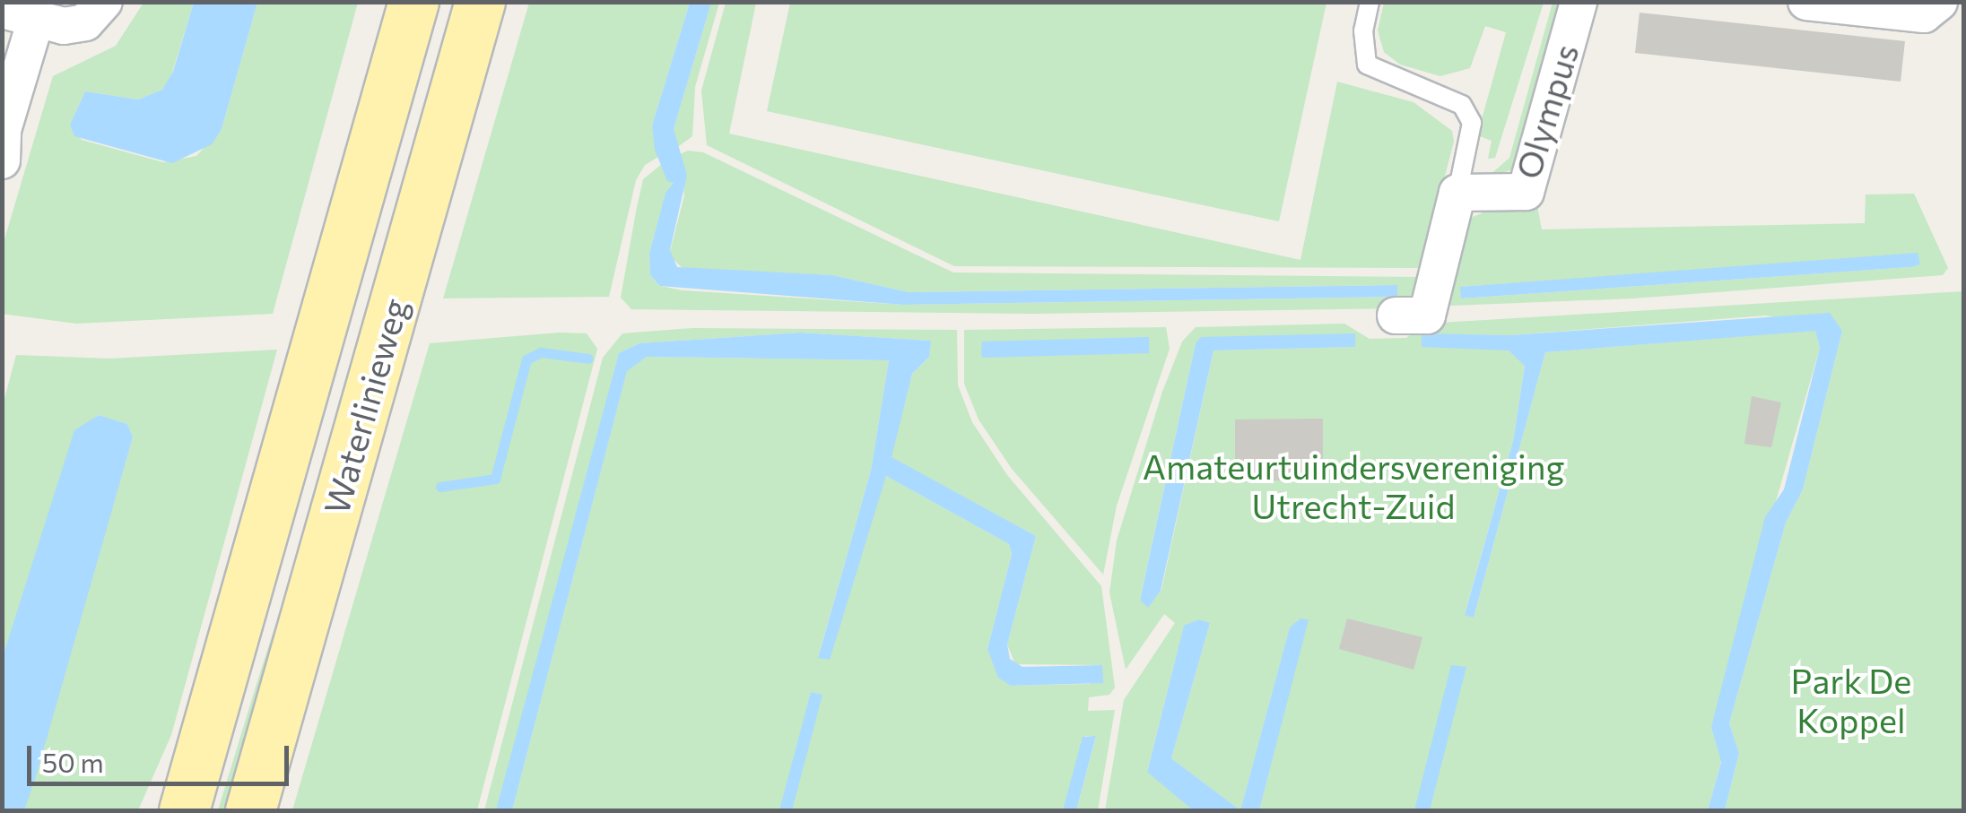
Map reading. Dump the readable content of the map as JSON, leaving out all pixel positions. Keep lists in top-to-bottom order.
{
  "streets": {
    "main road": ["Waterlinieweg"],
    "street": ["Olympus"]
  },
  "parks": ["Amateurtuindersvereniging Utrecht-Zuid", "Park De Koppel"],
  "scale_bar": "50 m"
}
